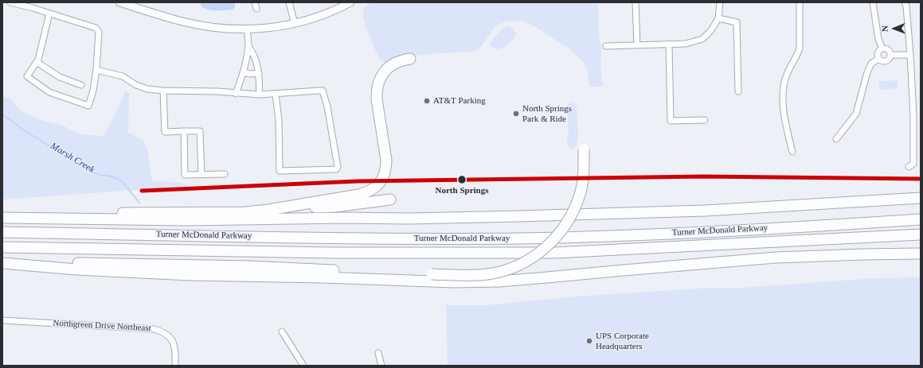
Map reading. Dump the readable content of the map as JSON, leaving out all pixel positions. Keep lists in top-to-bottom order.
{
  "streets": {
    "highway": ["Turner McDonald Parkway"],
    "street": ["Northgreen Drive Northeast"]
  },
  "water": ["Marsh Creek"],
  "places": [
    "AT&T Parking",
    "North Springs Park & Ride",
    "North Springs",
    "UPS Corporate Headquarters"
  ],
  "north": "left"
}
